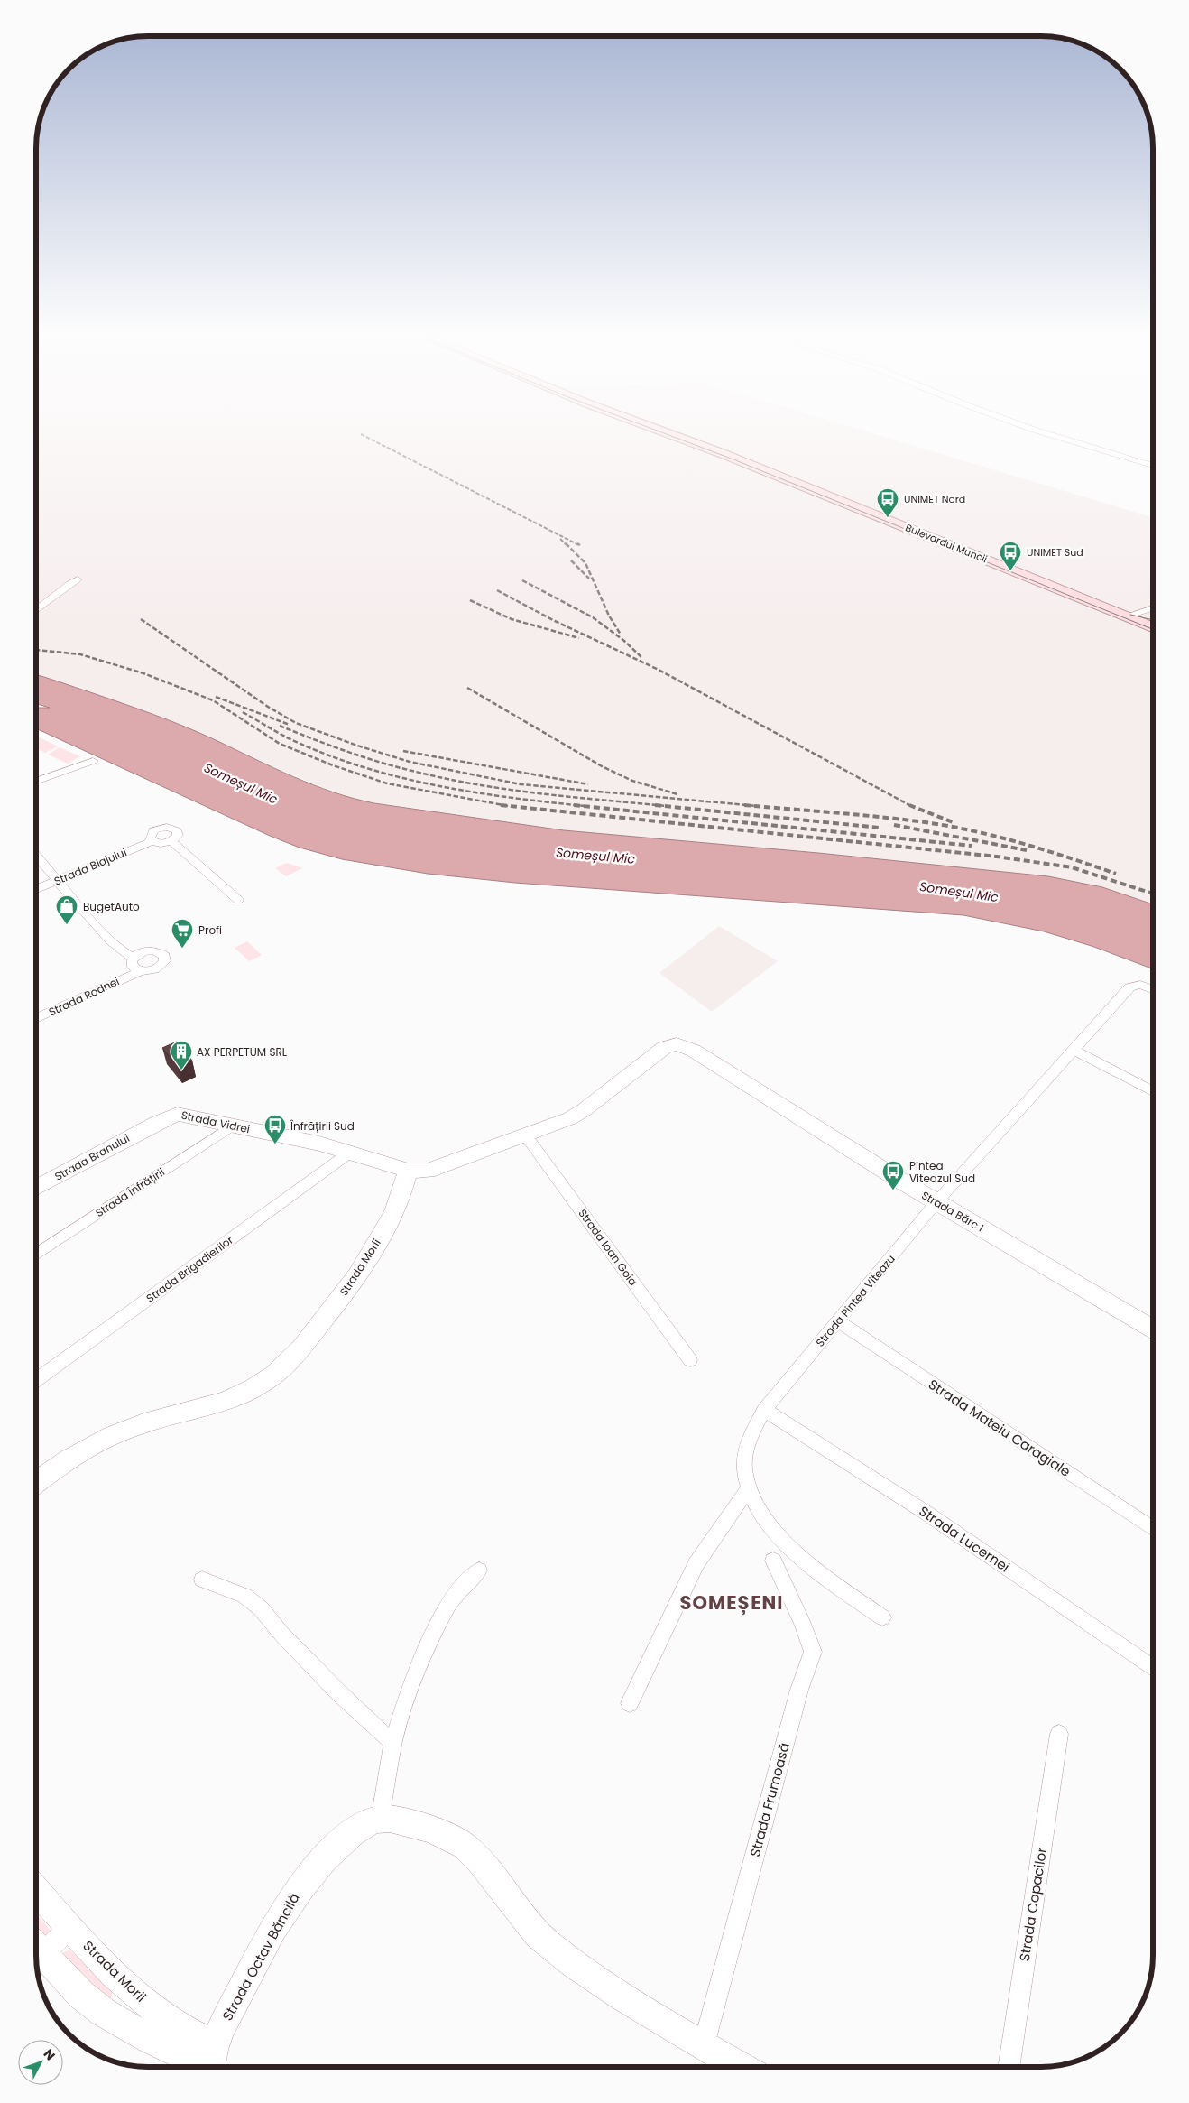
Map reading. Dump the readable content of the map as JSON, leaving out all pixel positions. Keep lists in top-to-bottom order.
{
  "streets": {
    "main road": ["Bulevardul Muncii"],
    "street": [
      "Strada Blajului",
      "Strada Rodnei",
      "Strada Vidrei",
      "Strada Branului",
      "Strada Înfrățirii",
      "Strada Bărc I",
      "Strada Ioan Goia",
      "Strada Morii",
      "Strada Brigadierilor",
      "Strada Pintea Viteazu",
      "Strada Mateiu Caragiale",
      "Strada Lucernei",
      "Strada Frumoasă",
      "Strada Copacilor",
      "Strada Octav Băncilă"
    ]
  },
  "crossings": [
    ["Strada Vidrei", "Strada Branului"],
    ["Strada Vidrei", "Strada Înfrățirii"],
    ["Strada Vidrei", "Strada Morii"],
    ["Strada Vidrei", "Strada Brigadierilor"],
    ["Strada Bărc I", "Strada Ioan Goia"],
    ["Strada Bărc I", "Strada Pintea Viteazu"],
    ["Strada Morii", "Strada Octav Băncilă"],
    ["Strada Pintea Viteazu", "Strada Mateiu Caragiale"],
    ["Strada Pintea Viteazu", "Strada Lucernei"]
  ],
  "districts": ["SOMEȘENI"],
  "water": ["Someșul Mic"],
  "places": {
    "bus stop": [
      "UNIMET Nord",
      "UNIMET Sud",
      "Înfrățirii Sud",
      "Pintea Viteazul Sud"
    ],
    "shop": ["BugetAuto"],
    "supermarket": ["Profi"],
    "building": ["AX PERPETUM SRL"]
  },
  "north": "top right"
}
